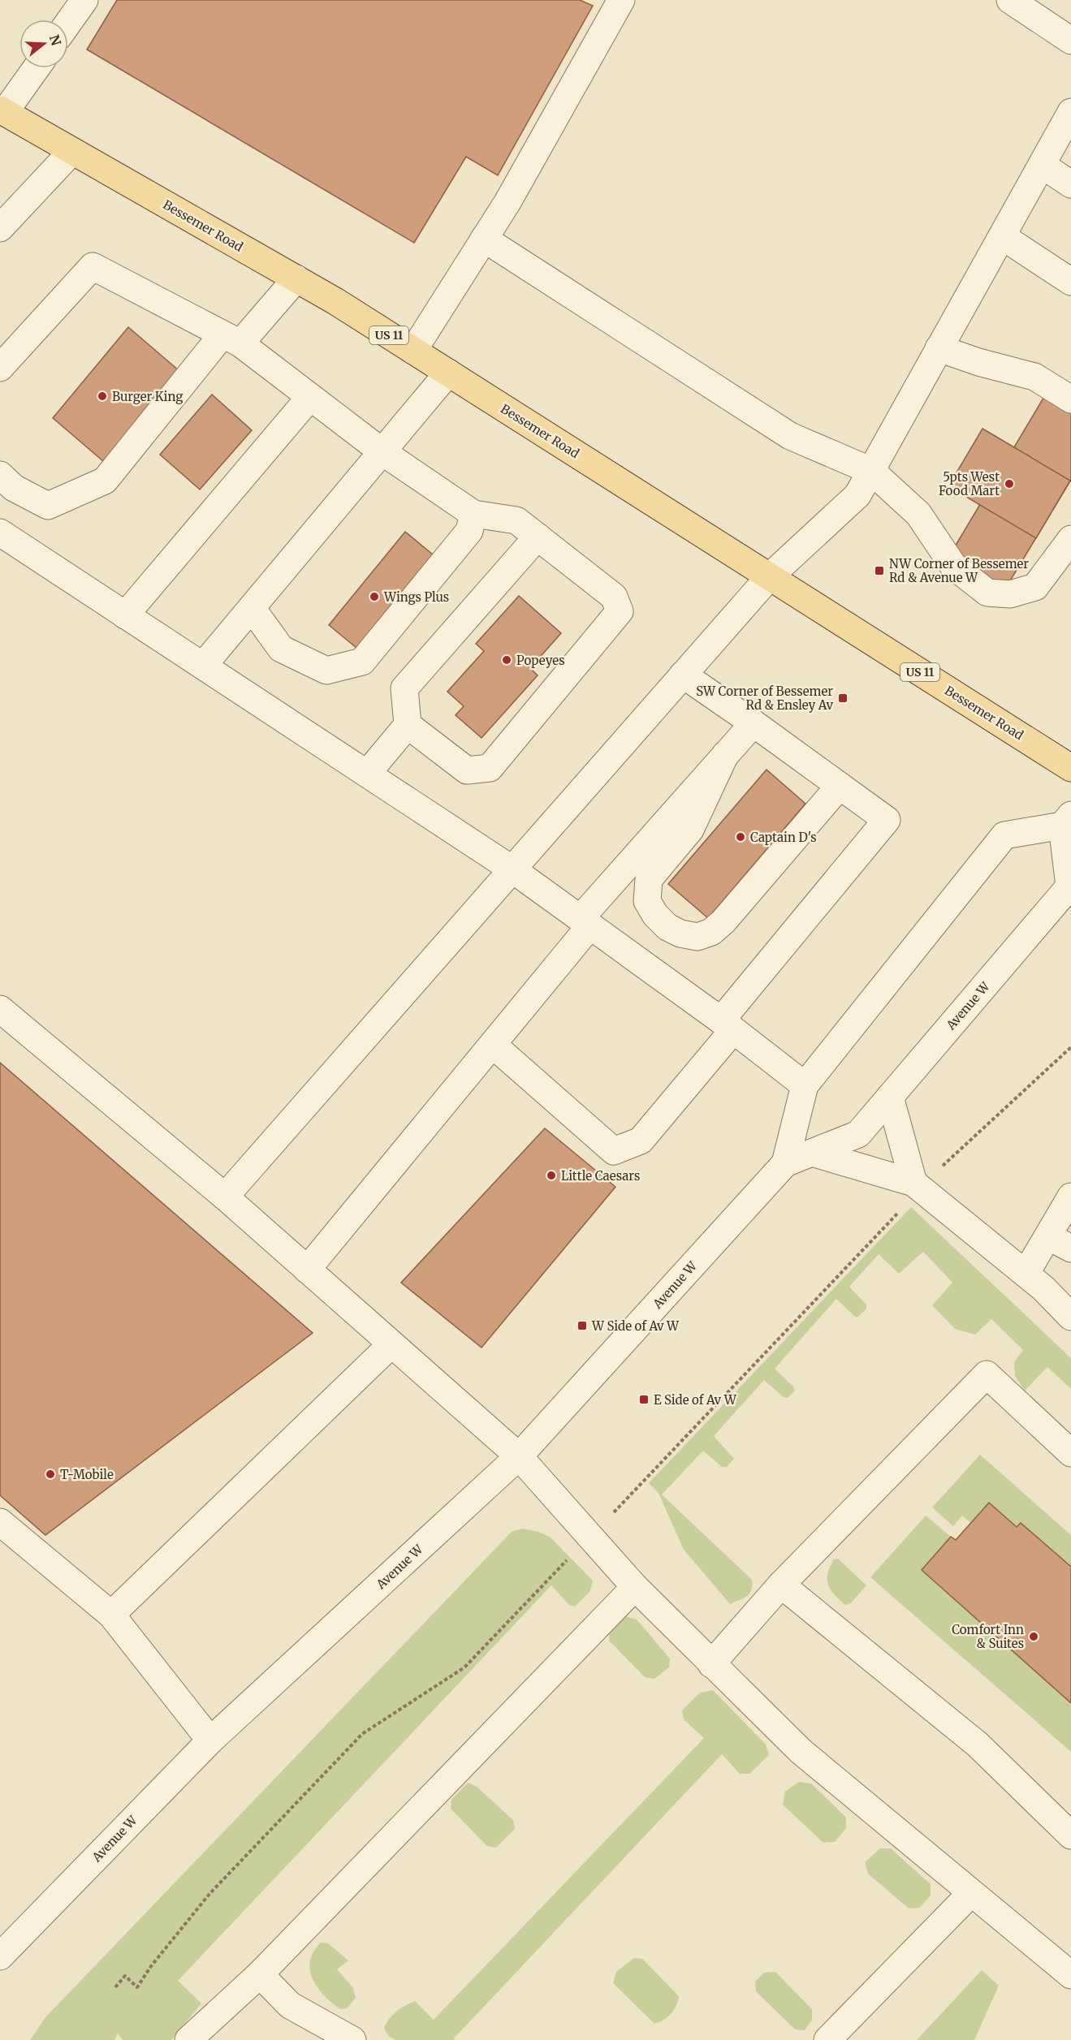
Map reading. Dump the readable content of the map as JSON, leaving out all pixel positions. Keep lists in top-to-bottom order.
{
  "streets": {
    "main road": ["Bessemer Road", "US 11"],
    "street": ["Avenue W"]
  },
  "places": {
    "other": [
      "Burger King",
      "5pts West Food Mart",
      "Wings Plus",
      "Popeyes",
      "Captain D's",
      "Little Caesars",
      "T-Mobile",
      "Comfort Inn & Suites"
    ],
    "transit": [
      "NW Corner of Bessemer Rd & Avenue W",
      "SW Corner of Bessemer Rd & Ensley Av",
      "W Side of Av W",
      "E Side of Av W"
    ]
  },
  "north": "right"
}
